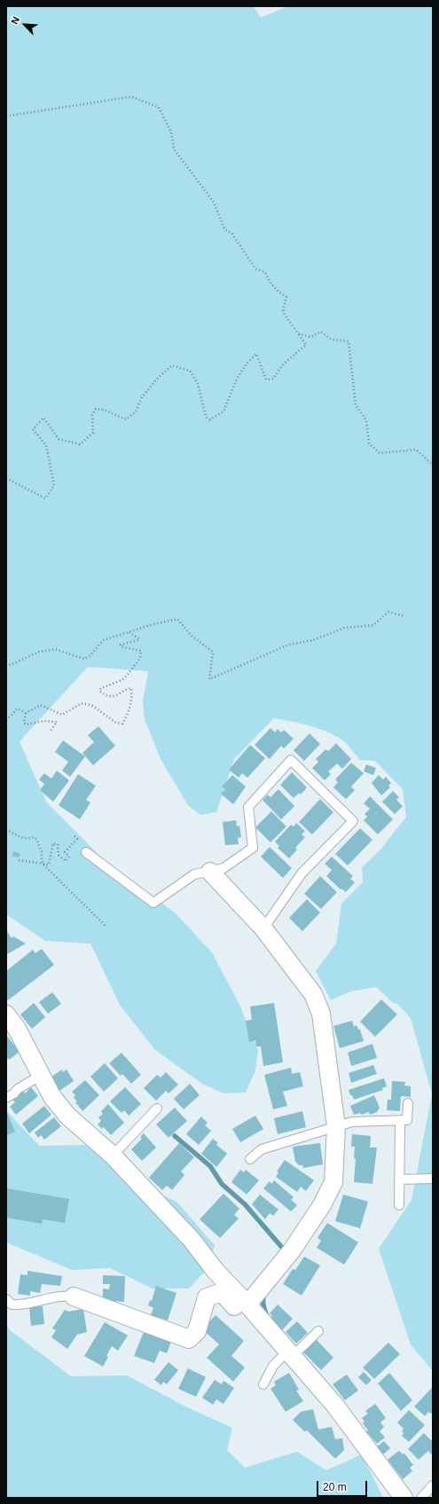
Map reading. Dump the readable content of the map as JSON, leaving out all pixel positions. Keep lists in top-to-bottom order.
{
  "scale_bar": "20 m",
  "north": "top left"
}
